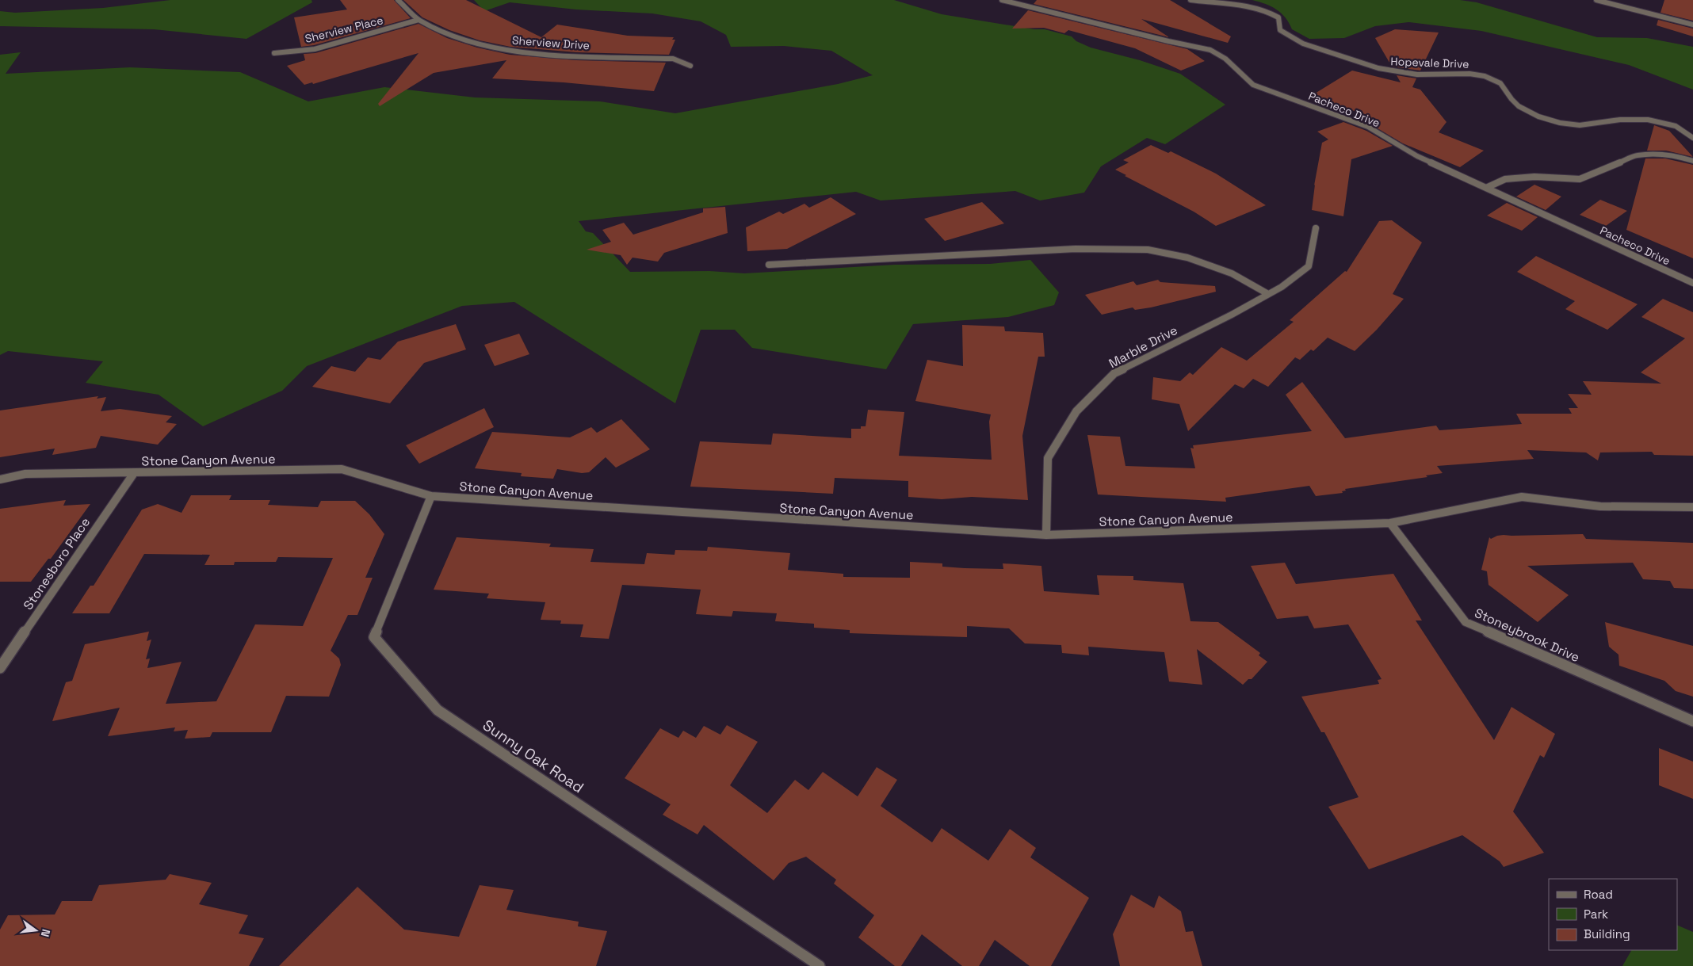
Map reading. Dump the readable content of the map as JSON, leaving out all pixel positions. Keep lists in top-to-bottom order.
{
  "streets": {
    "street": [
      "Sherview Place",
      "Sherview Drive",
      "Hopevale Drive",
      "Pacheco Drive",
      "Marble Drive",
      "Stone Canyon Avenue",
      "Stonesboro Place",
      "Stoneybrook Drive",
      "Sunny Oak Road"
    ]
  },
  "crossings": [
    ["Sherview Place", "Sherview Drive"],
    ["Marble Drive", "Stone Canyon Avenue"],
    ["Stone Canyon Avenue", "Stonesboro Place"],
    ["Stone Canyon Avenue", "Stoneybrook Drive"],
    ["Stone Canyon Avenue", "Sunny Oak Road"]
  ],
  "legend": ["Road", "Park", "Building"],
  "north": "right"
}
